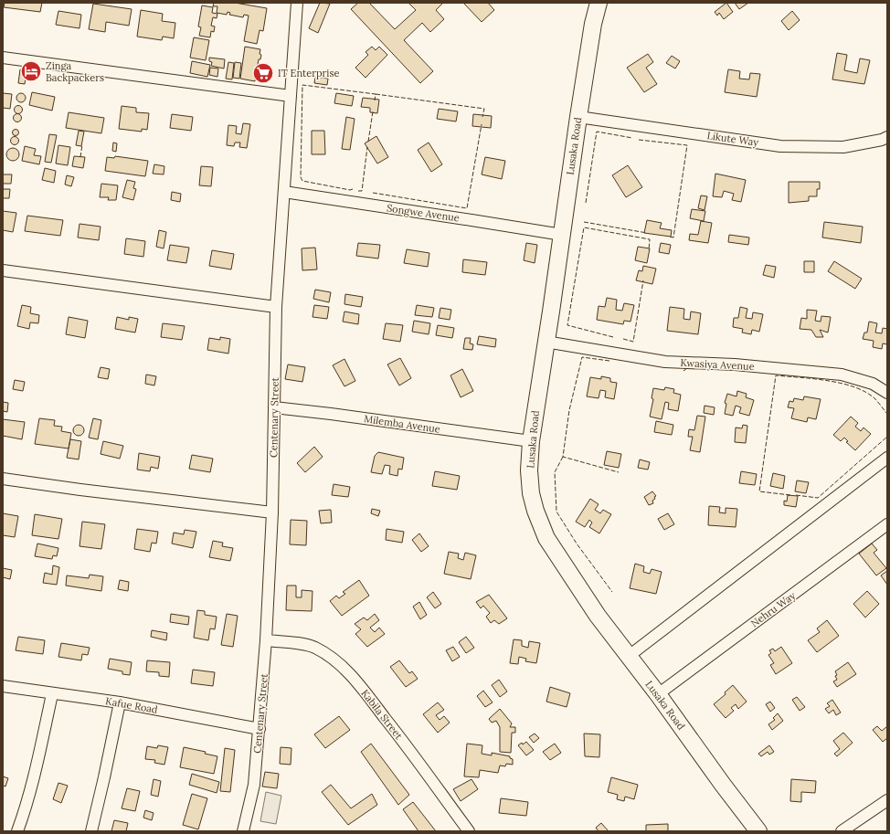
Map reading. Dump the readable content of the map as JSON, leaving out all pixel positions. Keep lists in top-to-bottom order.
{
  "streets": {
    "highway": ["Lusaka Road"],
    "street": [
      "Likute Way",
      "Songwe Avenue",
      "Kwasiya Avenue",
      "Centenary Street",
      "Milemba Avenue",
      "Nehru Way",
      "Kafue Road",
      "Kabila Street"
    ]
  },
  "crossings": [
    ["Likute Way", "Lusaka Road"],
    ["Lusaka Road", "Songwe Avenue"],
    ["Lusaka Road", "Kwasiya Avenue"],
    ["Lusaka Road", "Milemba Avenue"],
    ["Lusaka Road", "Nehru Way"],
    ["Songwe Avenue", "Centenary Street"],
    ["Centenary Street", "Milemba Avenue"],
    ["Centenary Street", "Kafue Road"],
    ["Centenary Street", "Kabila Street"]
  ],
  "places": {
    "hotel": ["Zinga Backpackers"],
    "supermarket": ["IT Enterprise"]
  }
}
